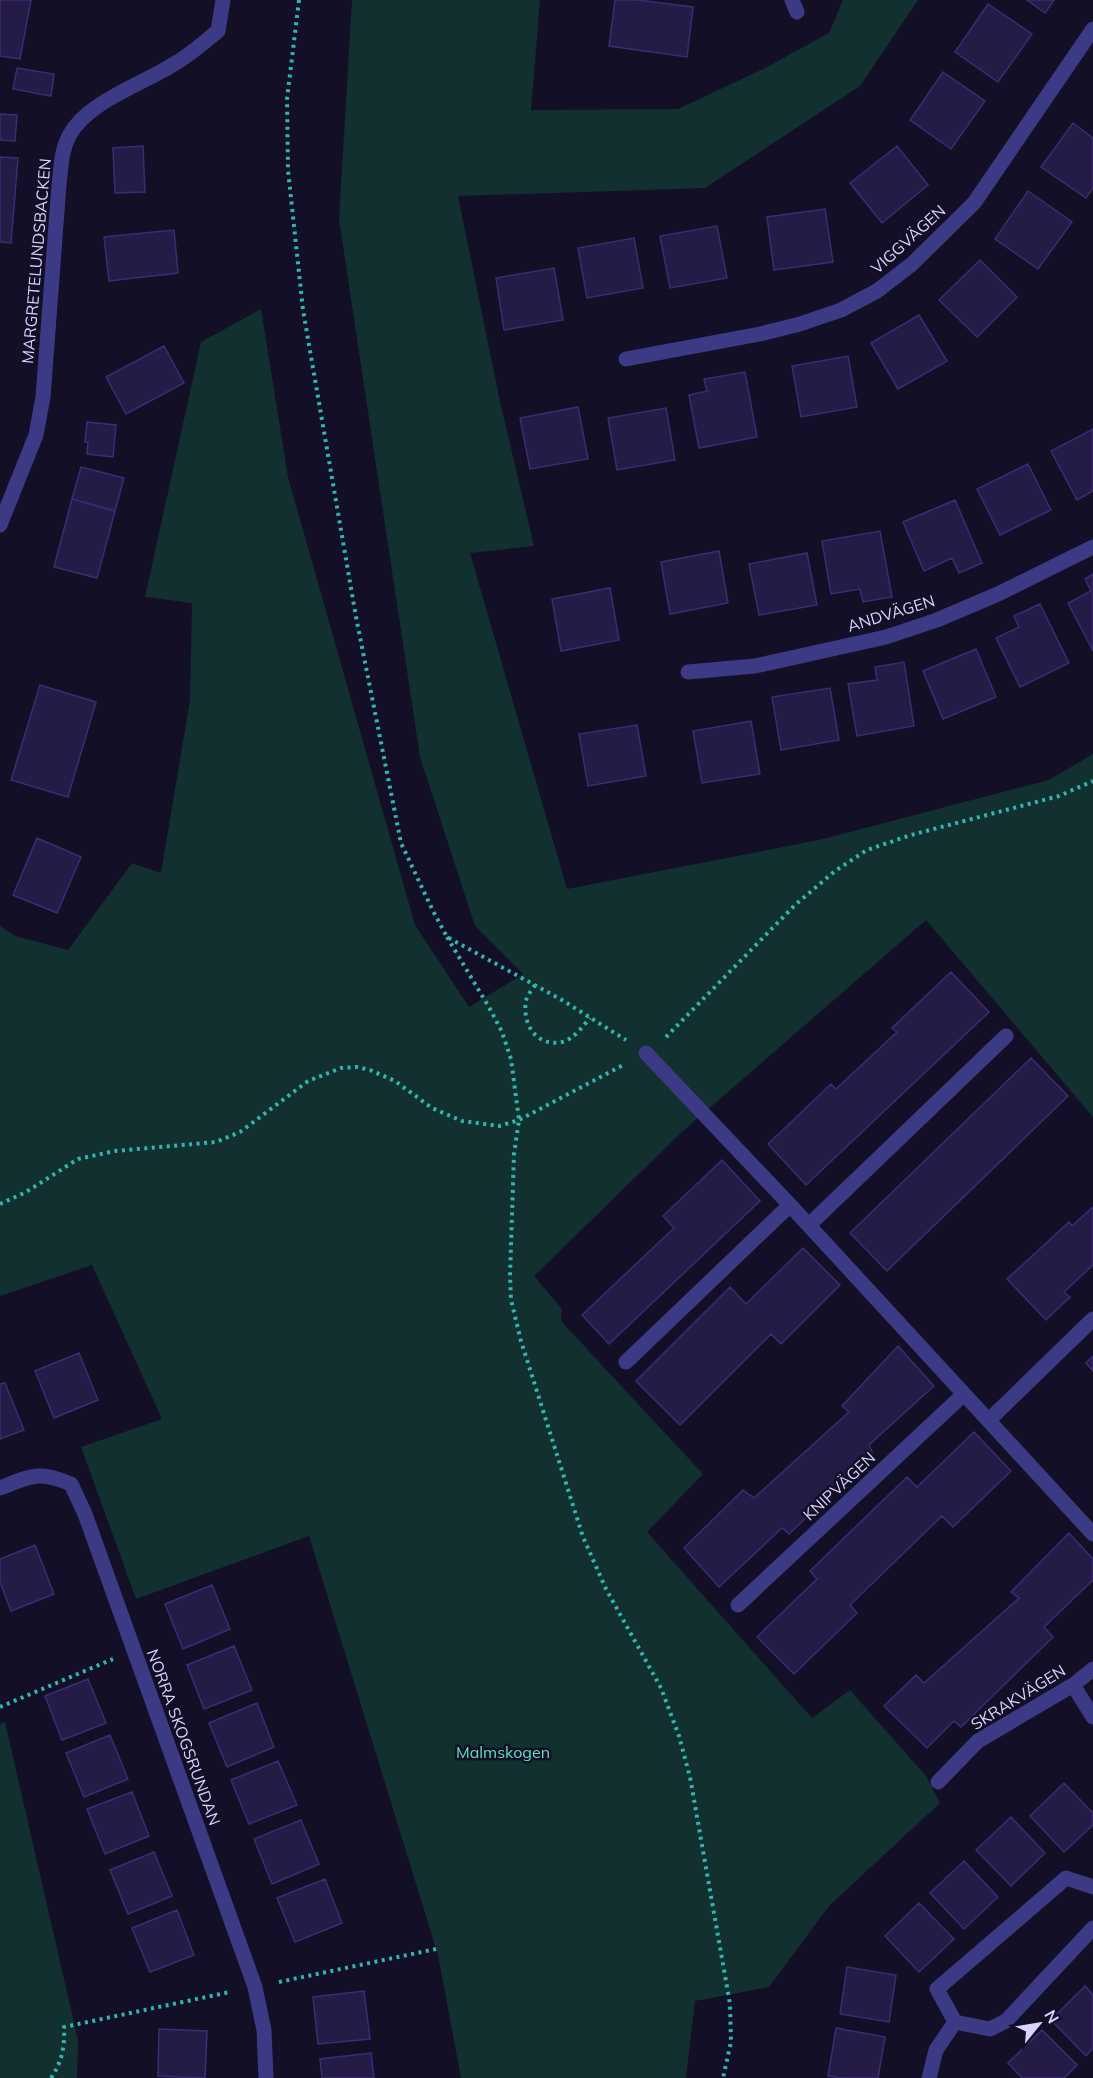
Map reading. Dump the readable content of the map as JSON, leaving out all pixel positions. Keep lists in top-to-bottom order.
{
  "streets": {
    "street": [
      "VIGGVÄGEN",
      "MARGRETELUNDSBACKEN",
      "ANDVÄGEN",
      "KNIPVÄGEN",
      "SKRAKVÄGEN",
      "NORRA SKOGSRUNDAN"
    ]
  },
  "parks": ["Malmskogen"],
  "north": "top right"
}
